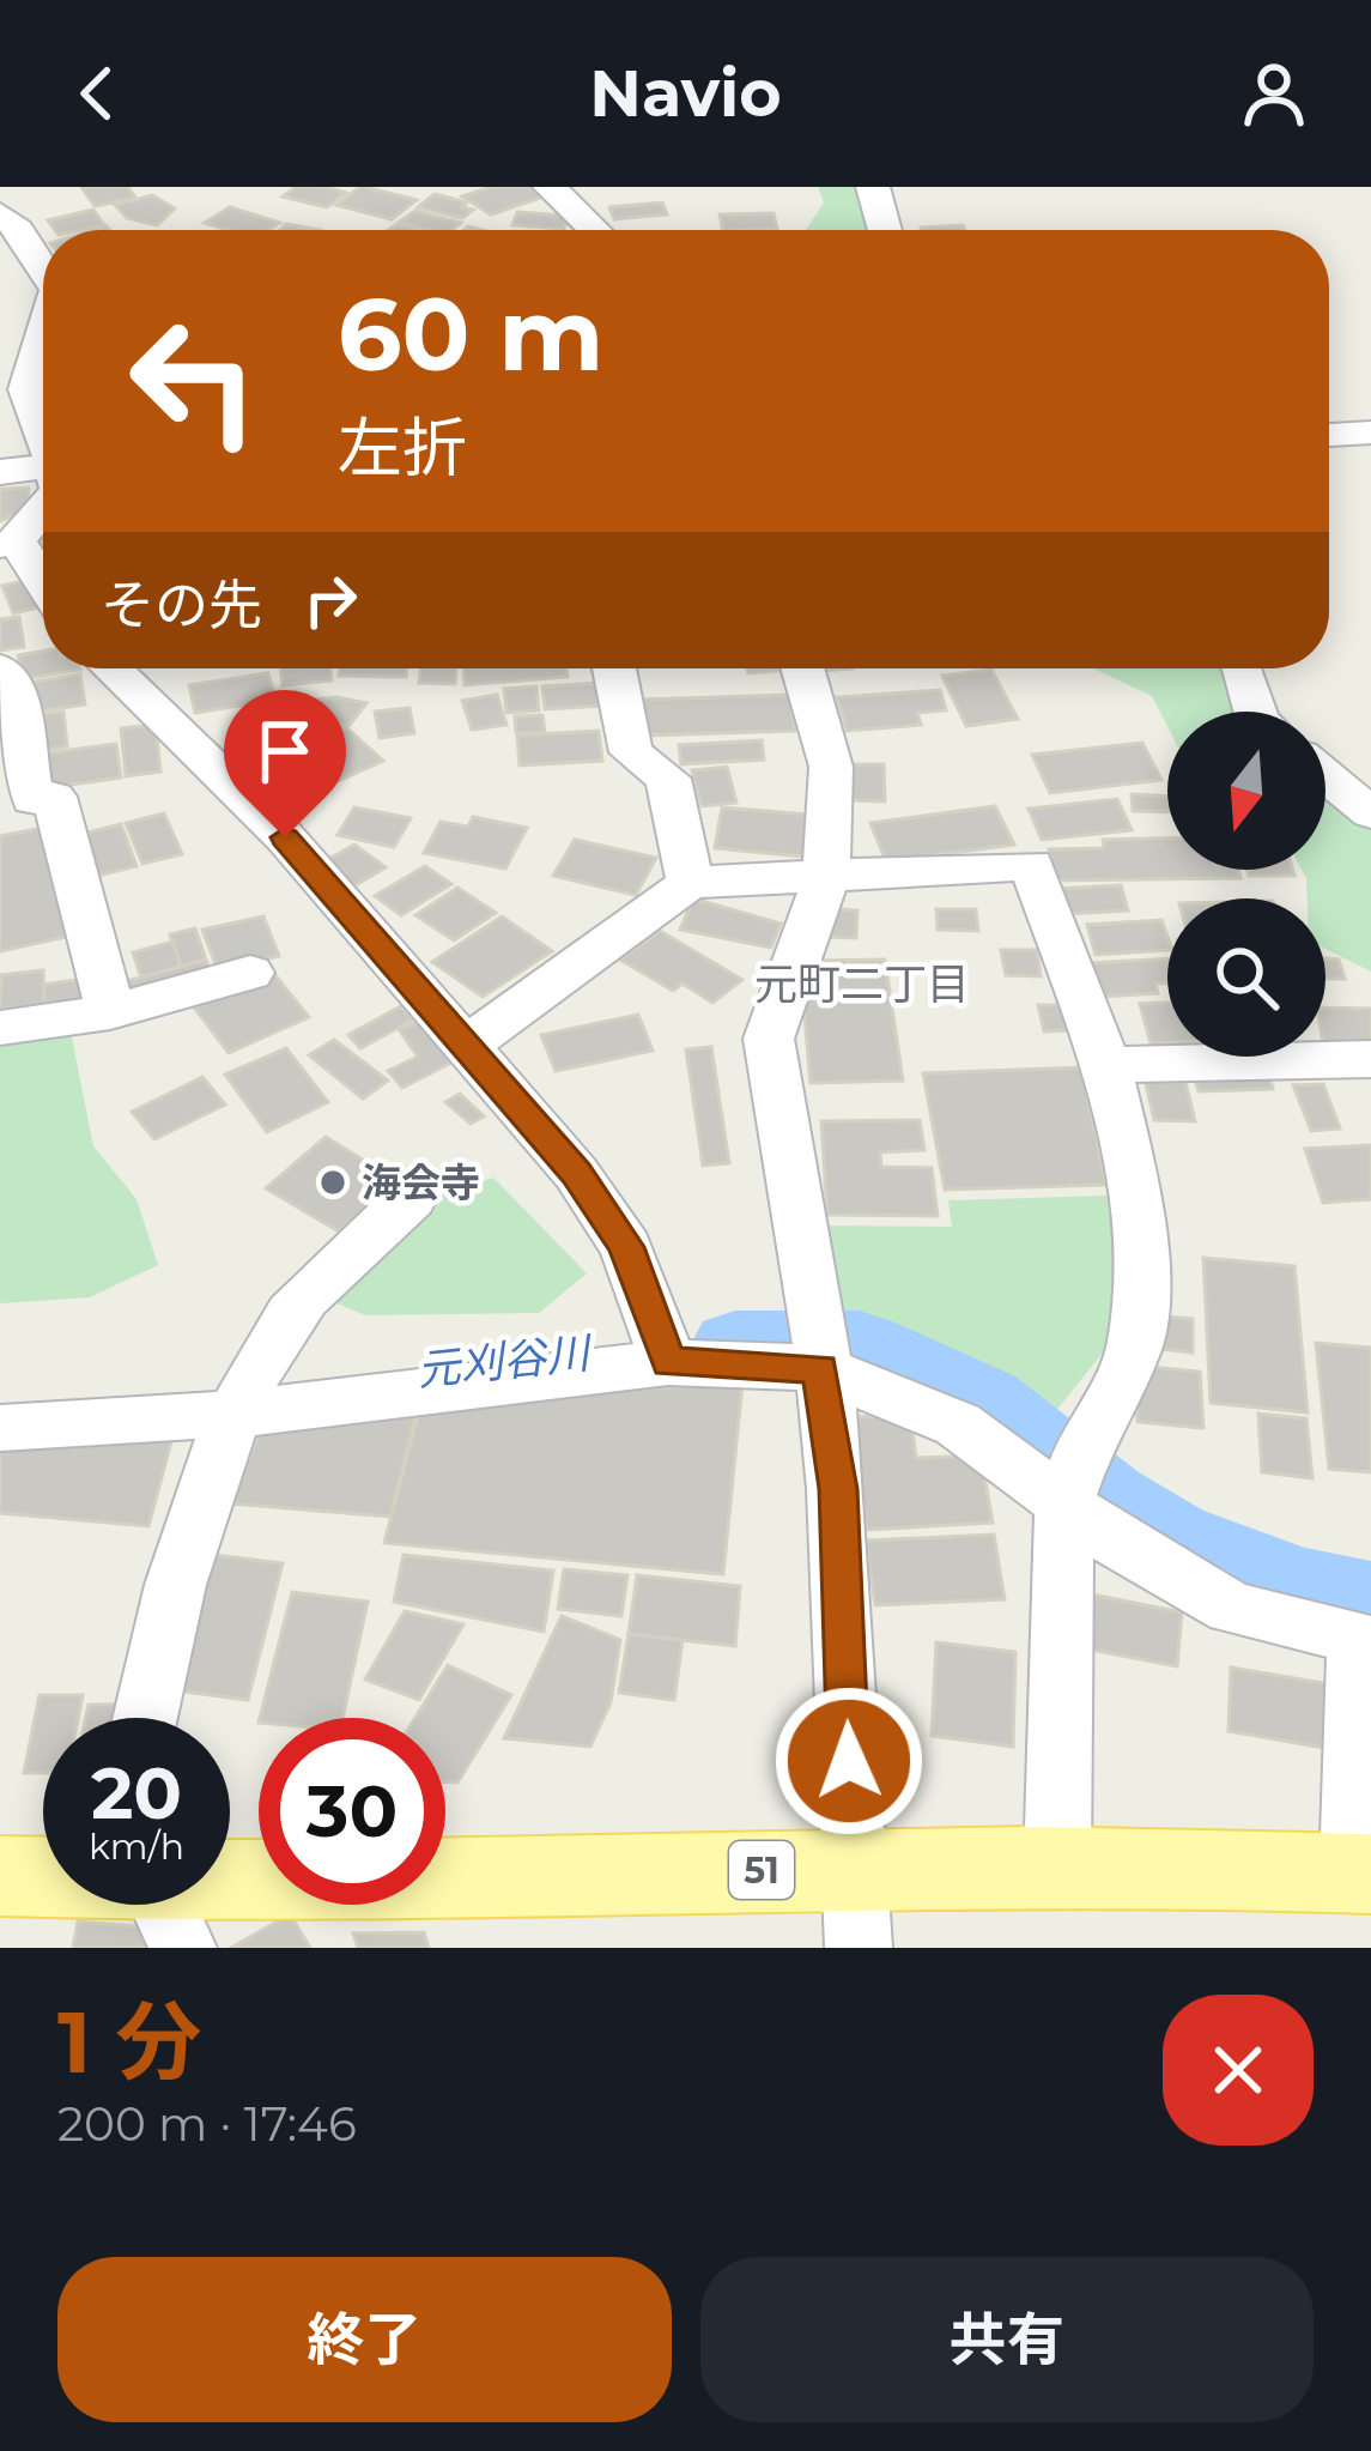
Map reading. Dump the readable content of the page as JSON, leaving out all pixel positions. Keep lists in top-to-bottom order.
{
  "streets": {
    "main road": ["51"]
  },
  "districts": ["元町二丁目"],
  "water": ["元刈谷川"],
  "places": ["海会寺"],
  "north": "bottom",
  "page": {
    "header": "Navio",
    "turn": ["60 m", "左折"],
    "then": "その先",
    "speed": "20 km/h",
    "limit": "30",
    "heading": ["1 分", "200 m · 17:46"],
    "buttons": ["終了", "共有"]
  }
}
